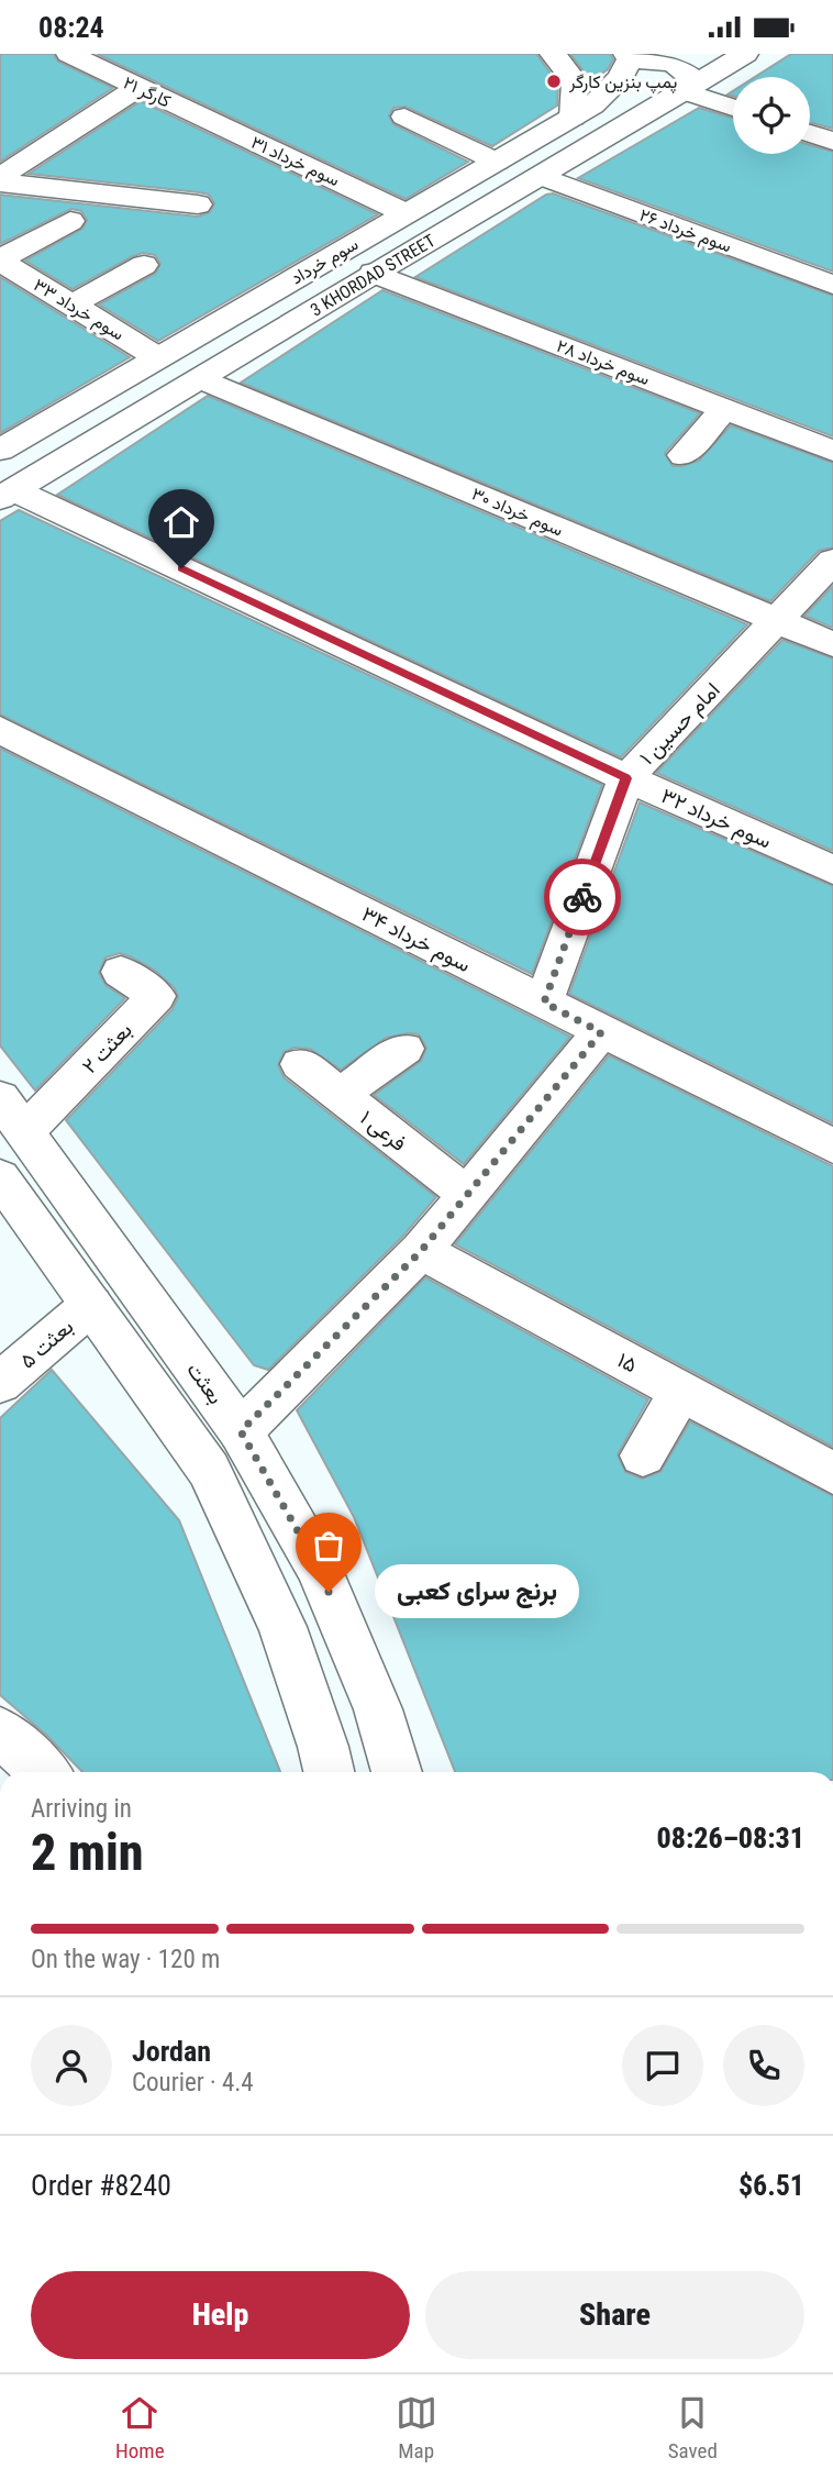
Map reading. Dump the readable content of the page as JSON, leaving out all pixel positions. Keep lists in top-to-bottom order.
{
  "streets": {
    "street": [
      "کارگر ۲۱",
      "سوم خرداد ۳۱",
      "سوم خرداد ۲۶",
      "سوم خرداد",
      "3 KHORDAD STREET",
      "سوم خرداد ۳۳",
      "سوم خرداد ۲۸",
      "سوم خرداد ۳۰",
      "امام حسین ۱",
      "سوم خرداد ۳۲",
      "سوم خرداد ۳۴",
      "بعثت ۲",
      "فرعی ۱",
      "بعثت ۵",
      "۱۵",
      "بعثت"
    ]
  },
  "crossings": [
    ["کارگر ۲۱", "سوم خرداد ۳۱"],
    ["سوم خرداد ۳۱", "سوم خرداد"],
    ["سوم خرداد ۲۶", "3 KHORDAD STREET"],
    ["سوم خرداد", "سوم خرداد ۳۳"],
    ["3 KHORDAD STREET", "سوم خرداد ۲۸"],
    ["3 KHORDAD STREET", "سوم خرداد ۳۰"],
    ["3 KHORDAD STREET", "سوم خرداد ۳۲"],
    ["سوم خرداد ۳۰", "امام حسین ۱"],
    ["امام حسین ۱", "سوم خرداد ۳۲"],
    ["امام حسین ۱", "سوم خرداد ۳۴"],
    ["بعثت ۲", "بعثت"]
  ],
  "places": ["پمپ بنزین کارگر", "برنج سرای کعبی"],
  "page": {
    "status": "08:24",
    "bubble": "برنج سرای کعبی",
    "heading": ["2 min", "Arriving in", "08:26–08:31"],
    "panel": [
      "Jordan",
      "Courier · 4.4",
      "Order #8240",
      "$6.51"
    ],
    "bar": "On the way · 120 m",
    "buttons": ["Help", "Share"],
    "tabs": ["Home", "Map", "Saved"]
  }
}
